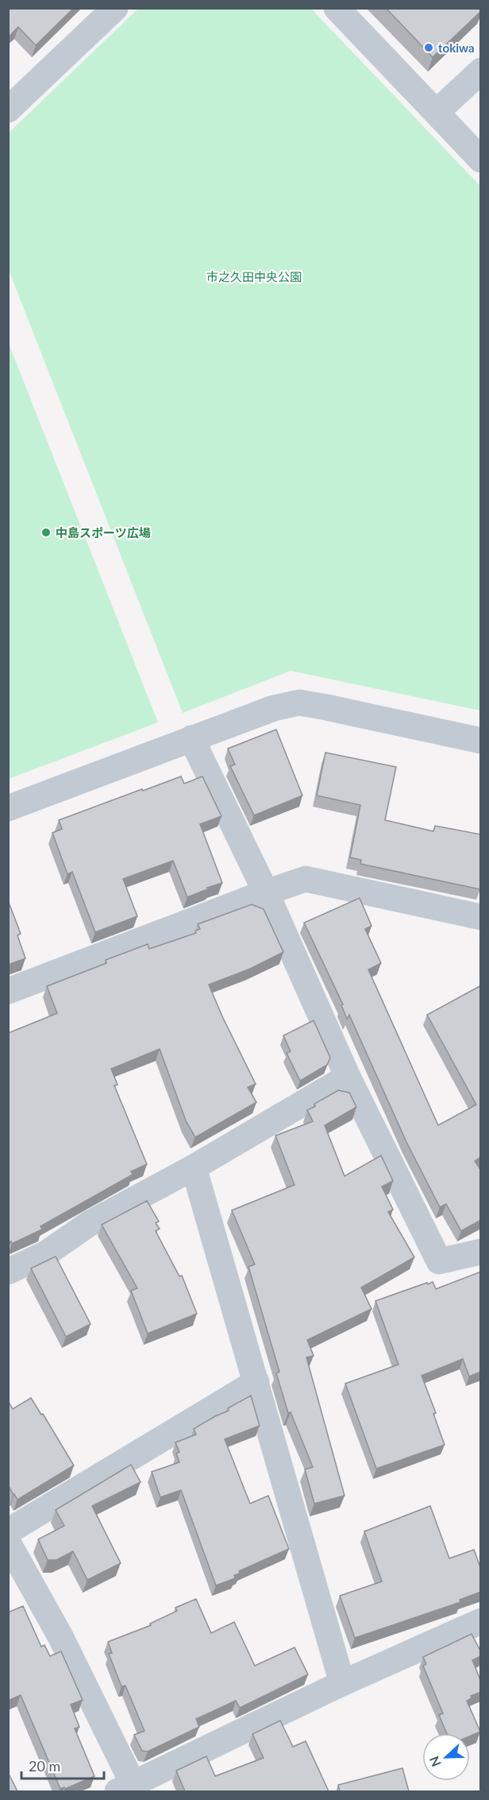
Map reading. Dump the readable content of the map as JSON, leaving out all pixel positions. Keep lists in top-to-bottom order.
{
  "parks": ["市之久田中央公園"],
  "places": ["tokiwa", "中島スポーツ広場"],
  "scale_bar": "20 m",
  "north": "left"
}
